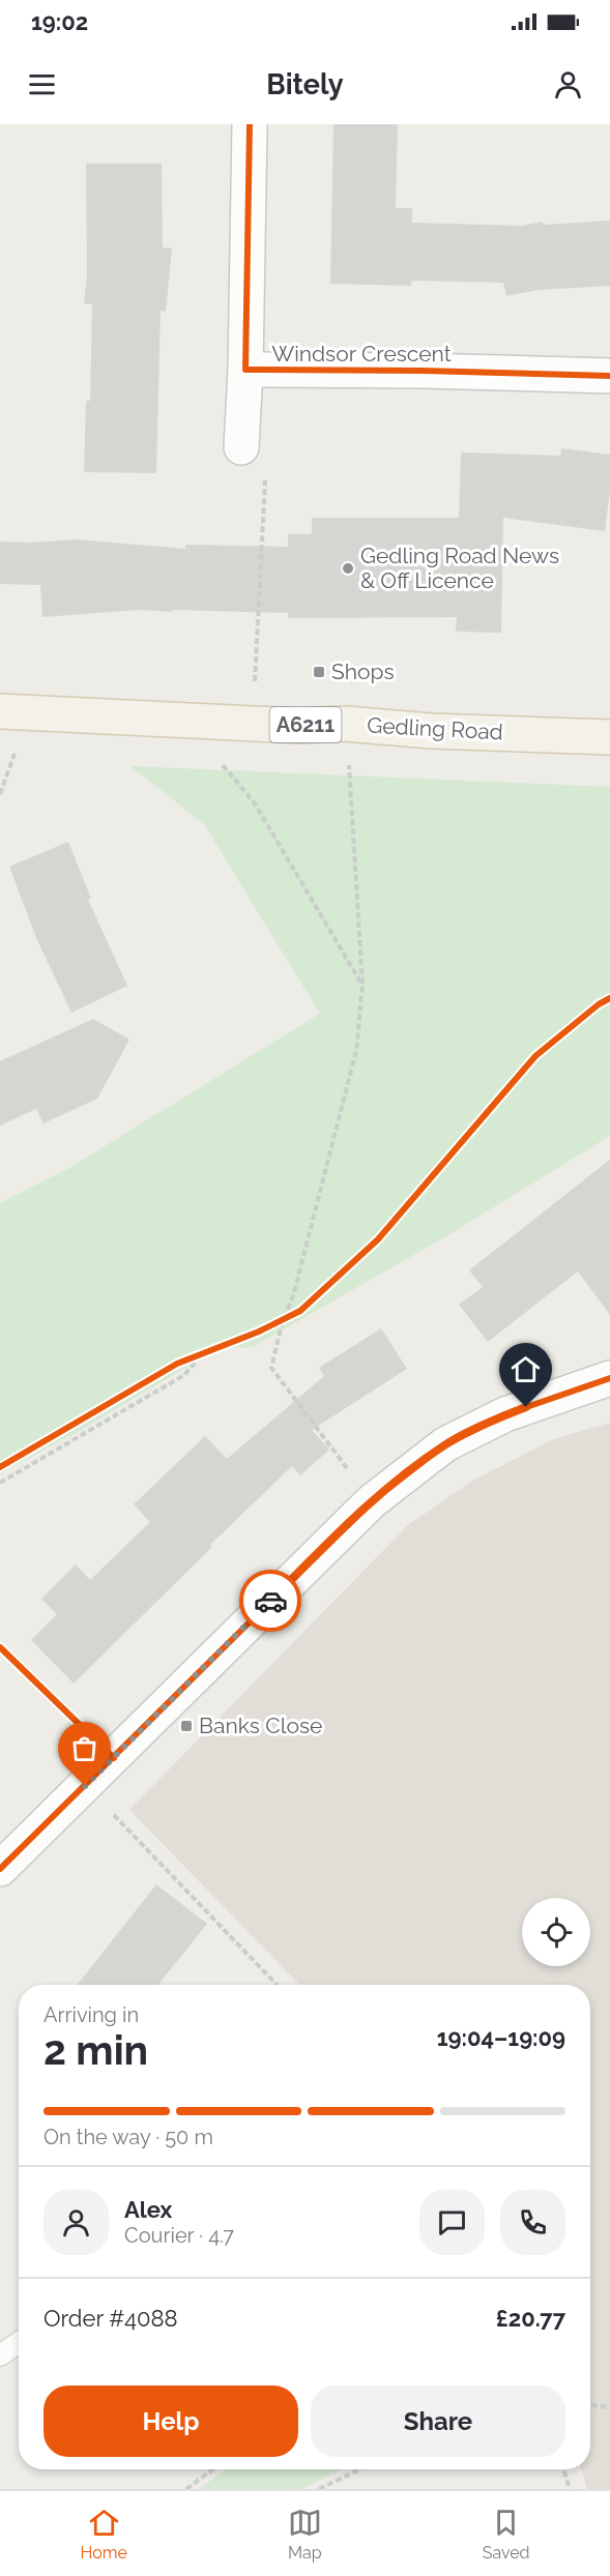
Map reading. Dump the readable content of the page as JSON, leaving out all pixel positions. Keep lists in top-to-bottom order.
{
  "streets": {
    "main road": ["A6211", "Gedling Road"],
    "street": ["Windsor Crescent"]
  },
  "places": {
    "other": ["Gedling Road News & Off Licence"],
    "transit": ["Shops", "Banks Close"]
  },
  "page": {
    "status": "19:02",
    "header": "Bitely",
    "heading": ["2 min", "Arriving in", "19:04–19:09"],
    "panel": [
      "Alex",
      "Courier · 4.7",
      "Order #4088",
      "£20.77"
    ],
    "bar": "On the way · 50 m",
    "buttons": ["Help", "Share"],
    "tabs": ["Home", "Map", "Saved"]
  }
}
